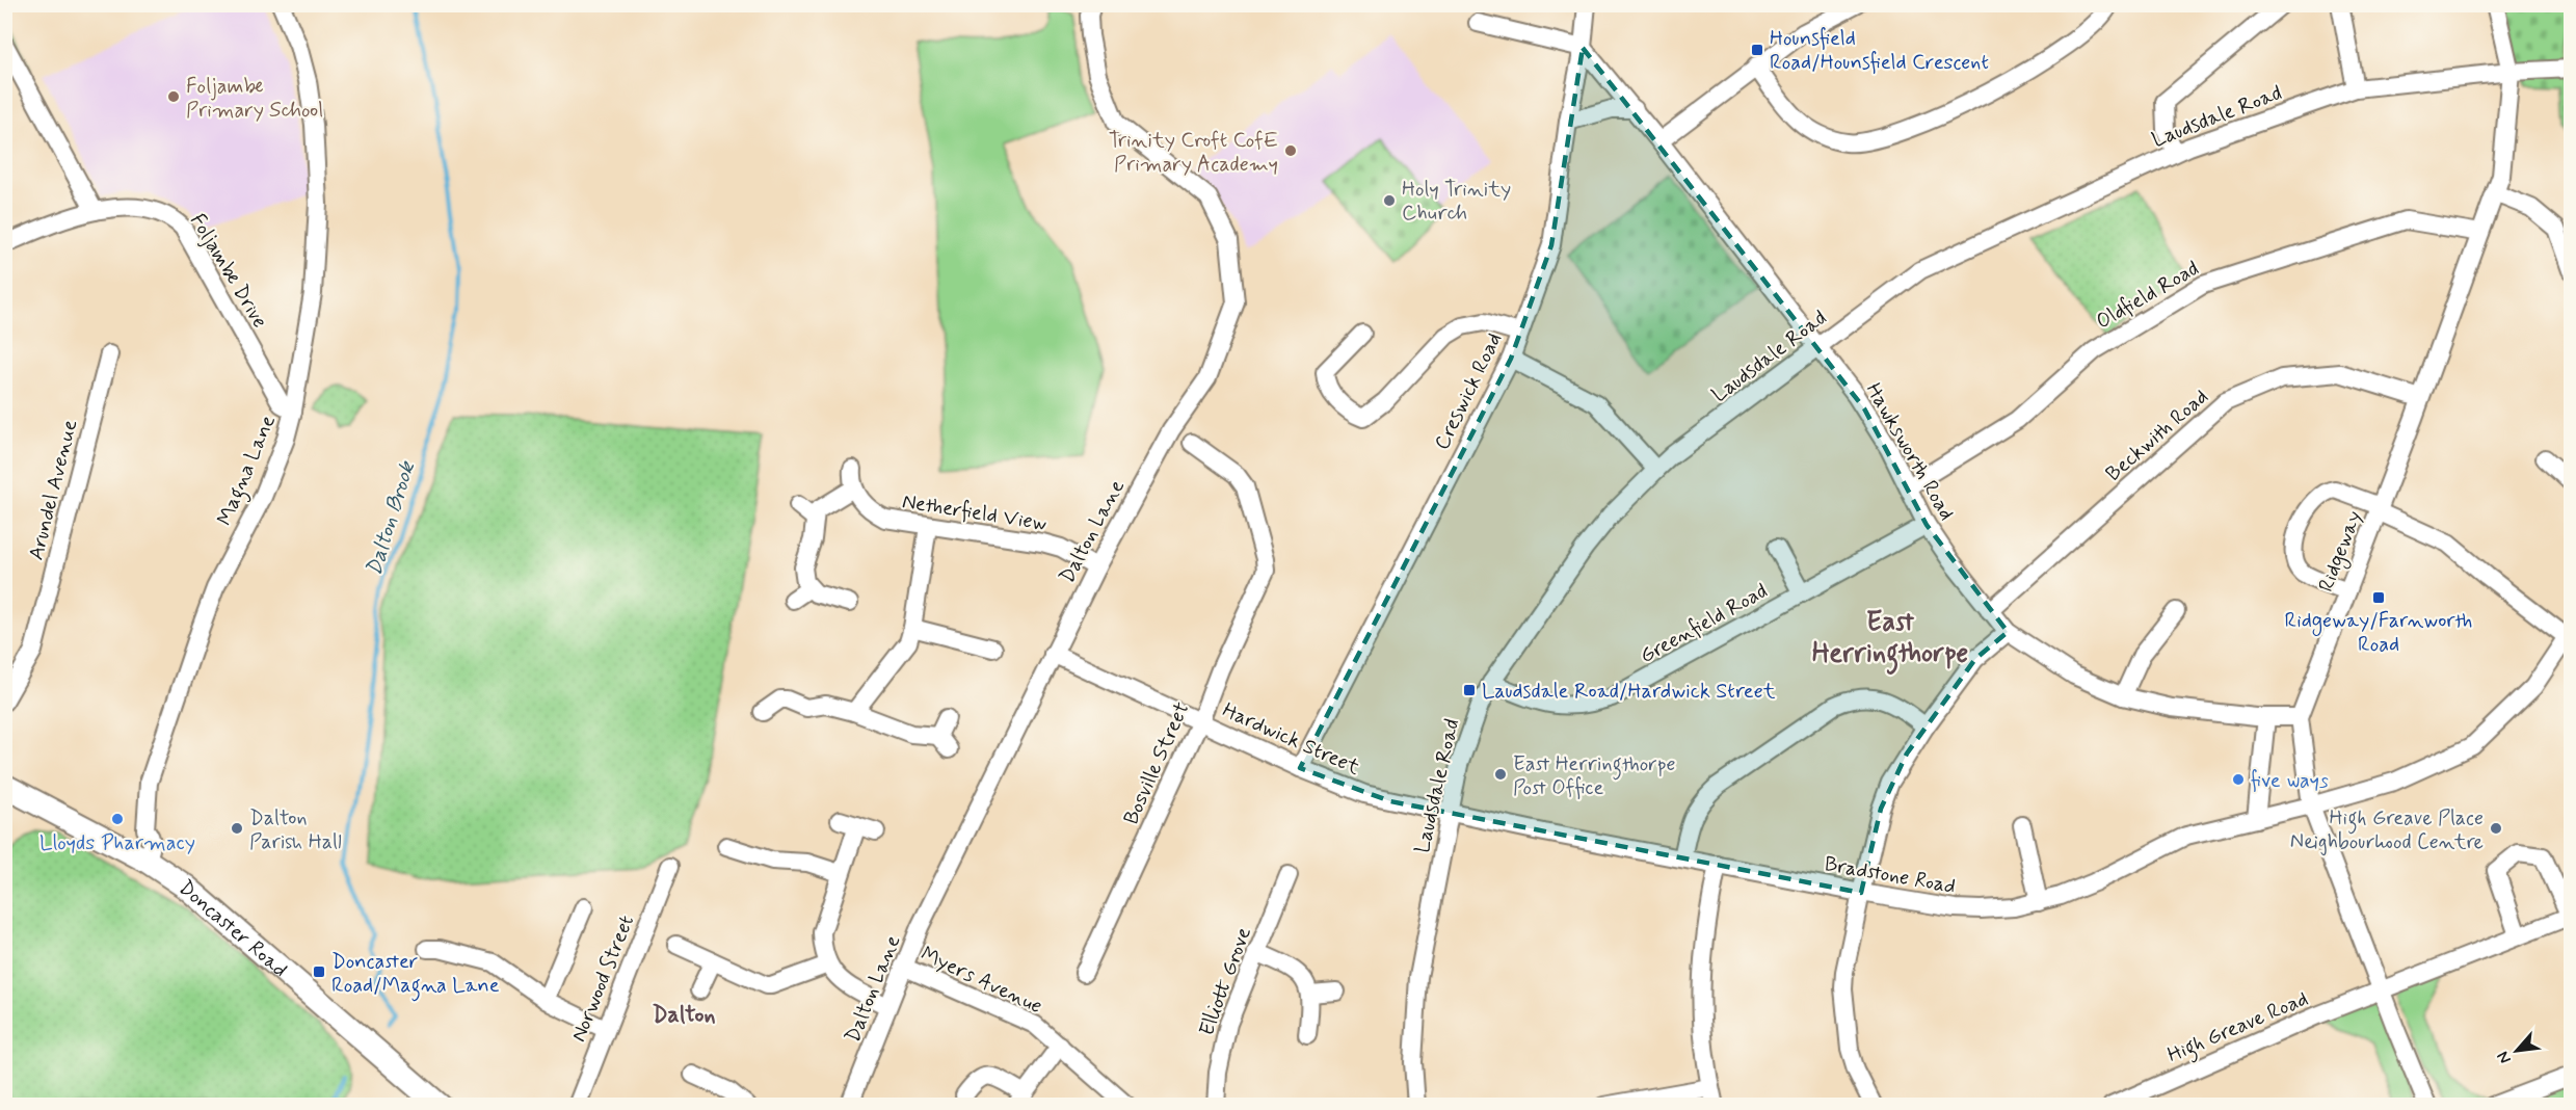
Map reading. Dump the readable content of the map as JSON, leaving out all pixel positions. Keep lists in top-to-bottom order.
{
  "streets": {
    "main road": ["Doncaster Road"],
    "street": [
      "Laudsdale Road",
      "Foljambe Drive",
      "Oldfield Road",
      "Creswick Road",
      "Beckwith Road",
      "Hawksworth Road",
      "Magna Lane",
      "Arundel Avenue",
      "Netherfield View",
      "Dalton Lane",
      "Ridgeway",
      "Greenfield Road",
      "Hardwick Street",
      "Bosville Street",
      "Bradstone Road",
      "Norwood Street",
      "Myers Avenue",
      "Elliott Grove",
      "High Greave Road"
    ]
  },
  "crossings": [
    ["Laudsdale Road", "Hawksworth Road"],
    ["Laudsdale Road", "Ridgeway"],
    ["Laudsdale Road", "Greenfield Road"],
    ["Laudsdale Road", "Hardwick Street"],
    ["Laudsdale Road", "Bradstone Road"],
    ["Foljambe Drive", "Magna Lane"],
    ["Oldfield Road", "Hawksworth Road"],
    ["Oldfield Road", "Ridgeway"],
    ["Creswick Road", "Hawksworth Road"],
    ["Creswick Road", "Hardwick Street"],
    ["Beckwith Road", "Hawksworth Road"],
    ["Beckwith Road", "Ridgeway"],
    ["Hawksworth Road", "Ridgeway"],
    ["Hawksworth Road", "Greenfield Road"],
    ["Magna Lane", "Doncaster Road"],
    ["Netherfield View", "Dalton Lane"],
    ["Dalton Lane", "Hardwick Street"],
    ["Dalton Lane", "Myers Avenue"],
    ["Ridgeway", "Bradstone Road"],
    ["Ridgeway", "High Greave Road"],
    ["Hardwick Street", "Bosville Street"],
    ["Hardwick Street", "Bradstone Road"]
  ],
  "districts": ["East Herringthorpe", "Dalton"],
  "water": ["Dalton Brook"],
  "places": {
    "transit": [
      "Hounsfield Road/Hounsfield Crescent",
      "Ridgeway/Farnworth Road",
      "Laudsdale Road/Hardwick Street",
      "Doncaster Road/Magna Lane"
    ],
    "other": [
      "Foljambe Primary School",
      "Trinity Croft CofE Primary Academy",
      "Holy Trinity Church",
      "East Herringthorpe Post Office",
      "five ways",
      "Lloyds Pharmacy",
      "Dalton Parish Hall",
      "High Greave Place Neighbourhood Centre"
    ]
  },
  "north": "bottom left"
}
